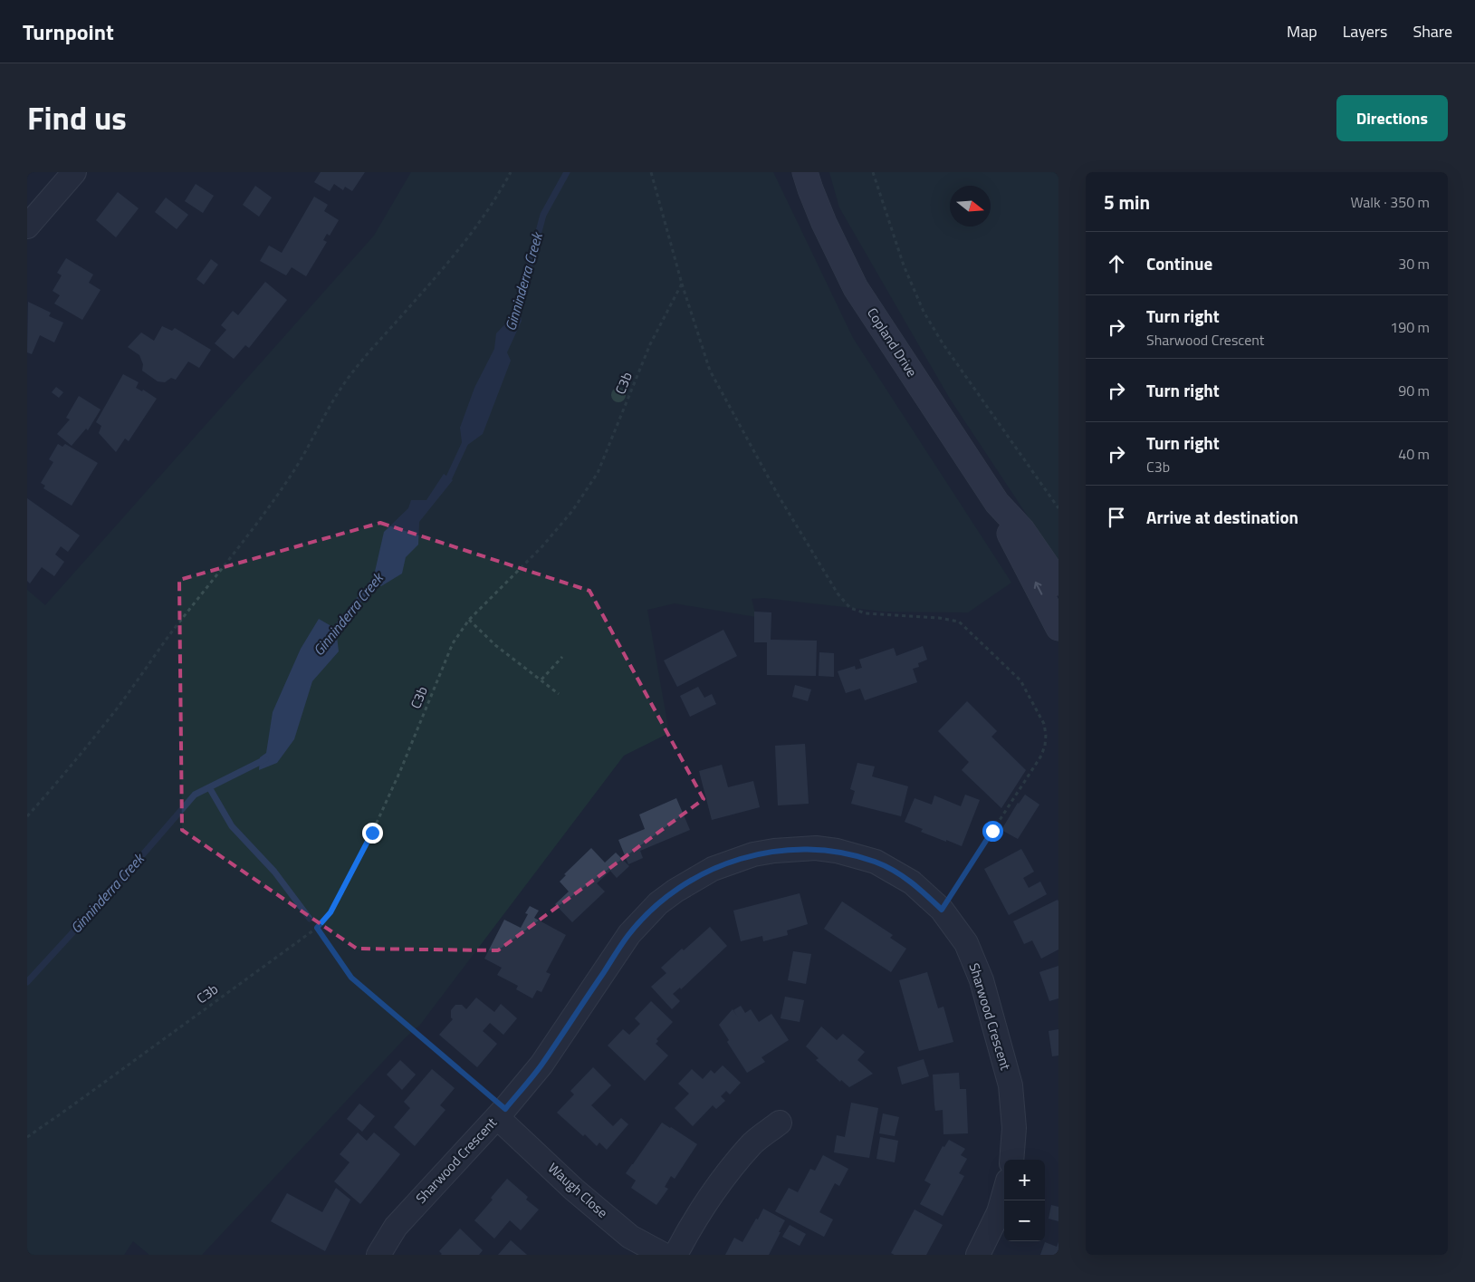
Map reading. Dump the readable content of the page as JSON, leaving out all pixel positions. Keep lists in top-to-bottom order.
{
  "streets": {
    "main road": ["Copland Drive"],
    "street": ["Sharwood Crescent", "Waugh Close"],
    "path": ["C3b"]
  },
  "crossings": [
    ["Sharwood Crescent", "Waugh Close"]
  ],
  "water": ["Ginninderra Creek"],
  "north": "right",
  "page": {
    "header": "Turnpoint",
    "nav": ["Map", "Layers", "Share"],
    "title": "Find us",
    "buttons": "Directions",
    "heading": ["5 min", "Walk · 350 m"],
    "list": [
      ["Continue", "30 m"],
      ["Turn right", "Sharwood Crescent", "190 m"],
      ["Turn right", "90 m"],
      ["Turn right", "C3b", "40 m"],
      "Arrive at destination"
    ],
    "map_buttons": ["+", "−"]
  }
}
